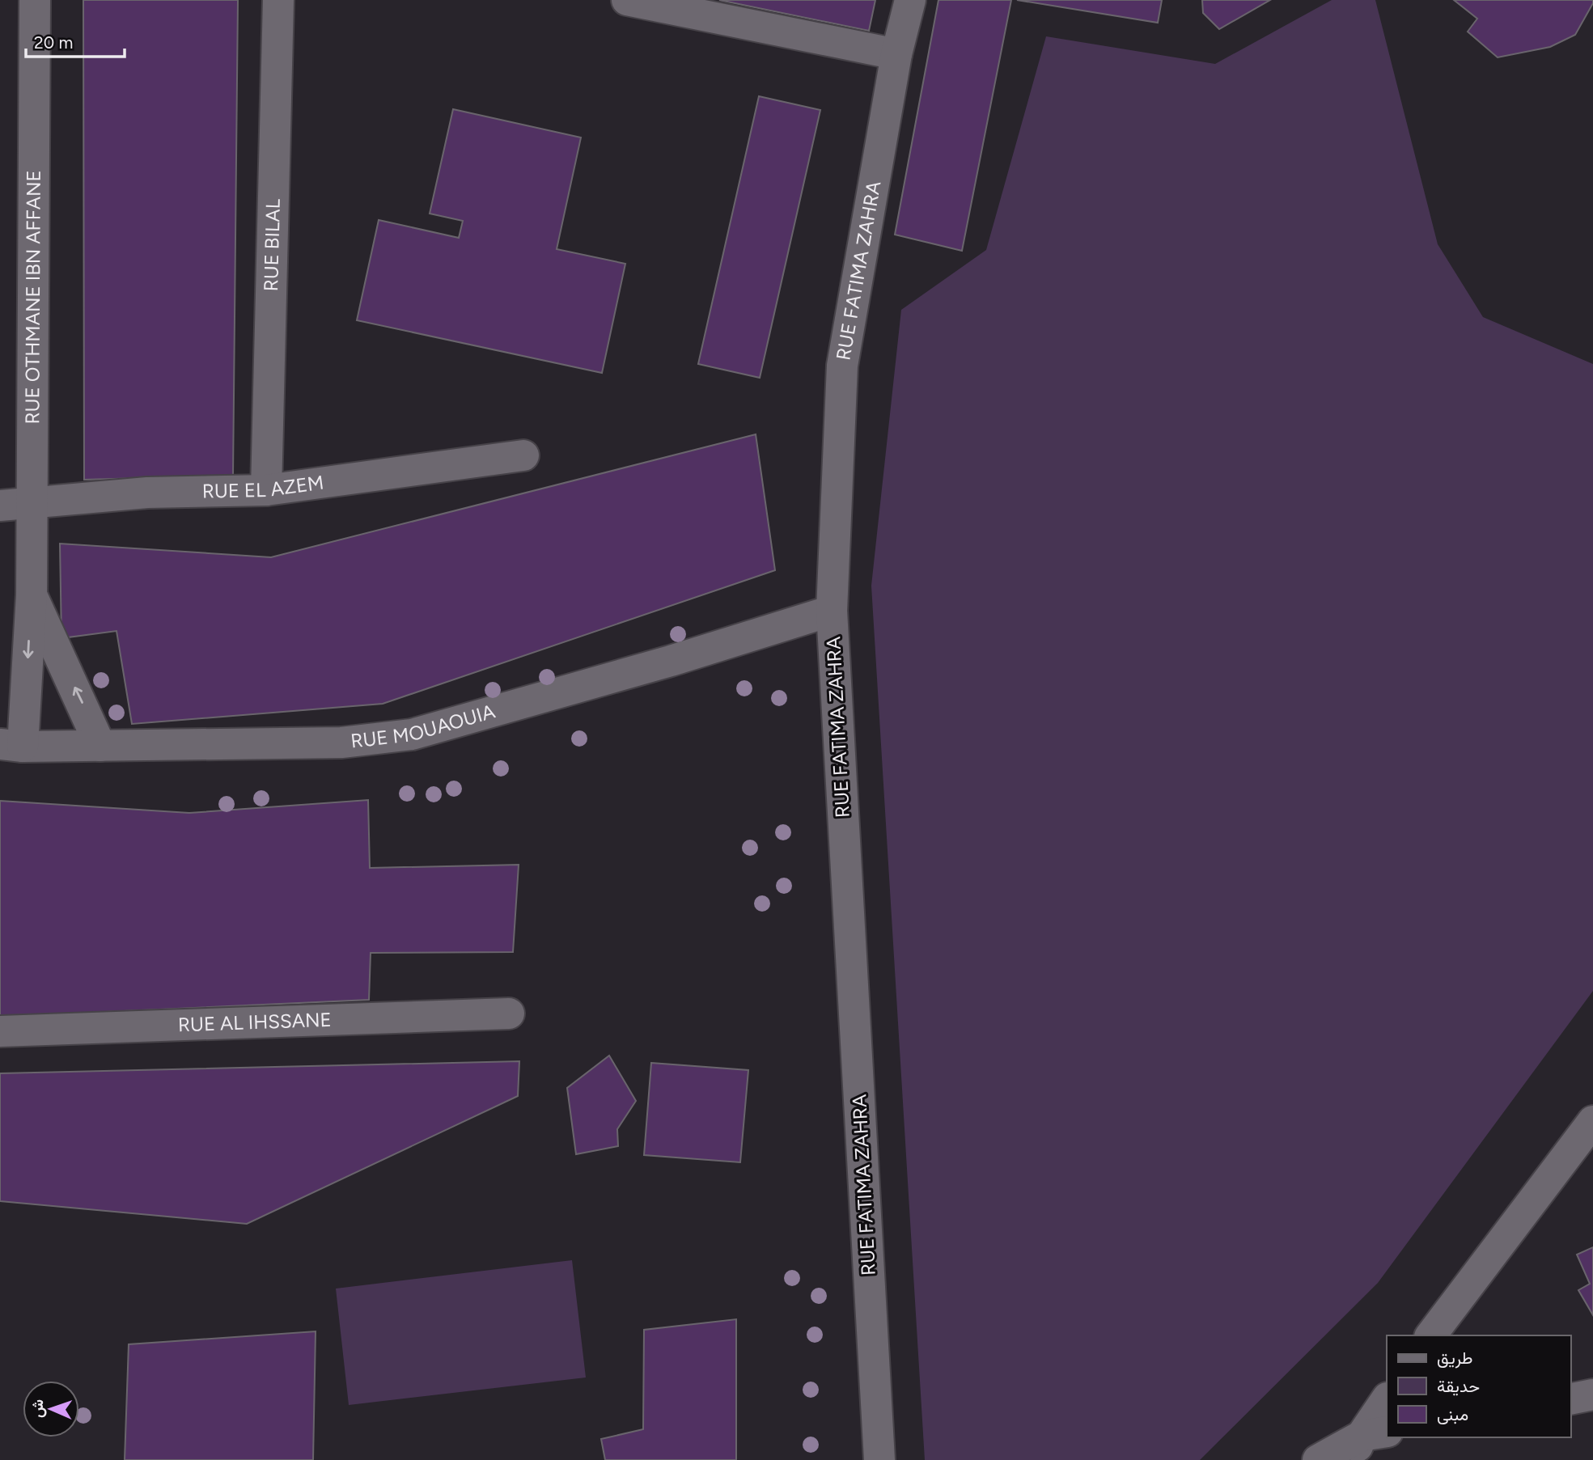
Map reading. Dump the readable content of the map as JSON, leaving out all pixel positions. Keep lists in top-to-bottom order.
{
  "streets": {
    "street": [
      "RUE BILAL",
      "RUE FATIMA ZAHRA",
      "RUE OTHMANE IBN AFFANE",
      "RUE EL AZEM",
      "RUE MOUAOUIA",
      "RUE AL IHSSANE"
    ]
  },
  "crossings": [
    ["RUE BILAL", "RUE EL AZEM"],
    ["RUE FATIMA ZAHRA", "RUE MOUAOUIA"],
    ["RUE OTHMANE IBN AFFANE", "RUE EL AZEM"],
    ["RUE OTHMANE IBN AFFANE", "RUE MOUAOUIA"]
  ],
  "legend": ["طريق", "حديقة", "مبنى"],
  "scale_bar": "20 m",
  "north": "left"
}
